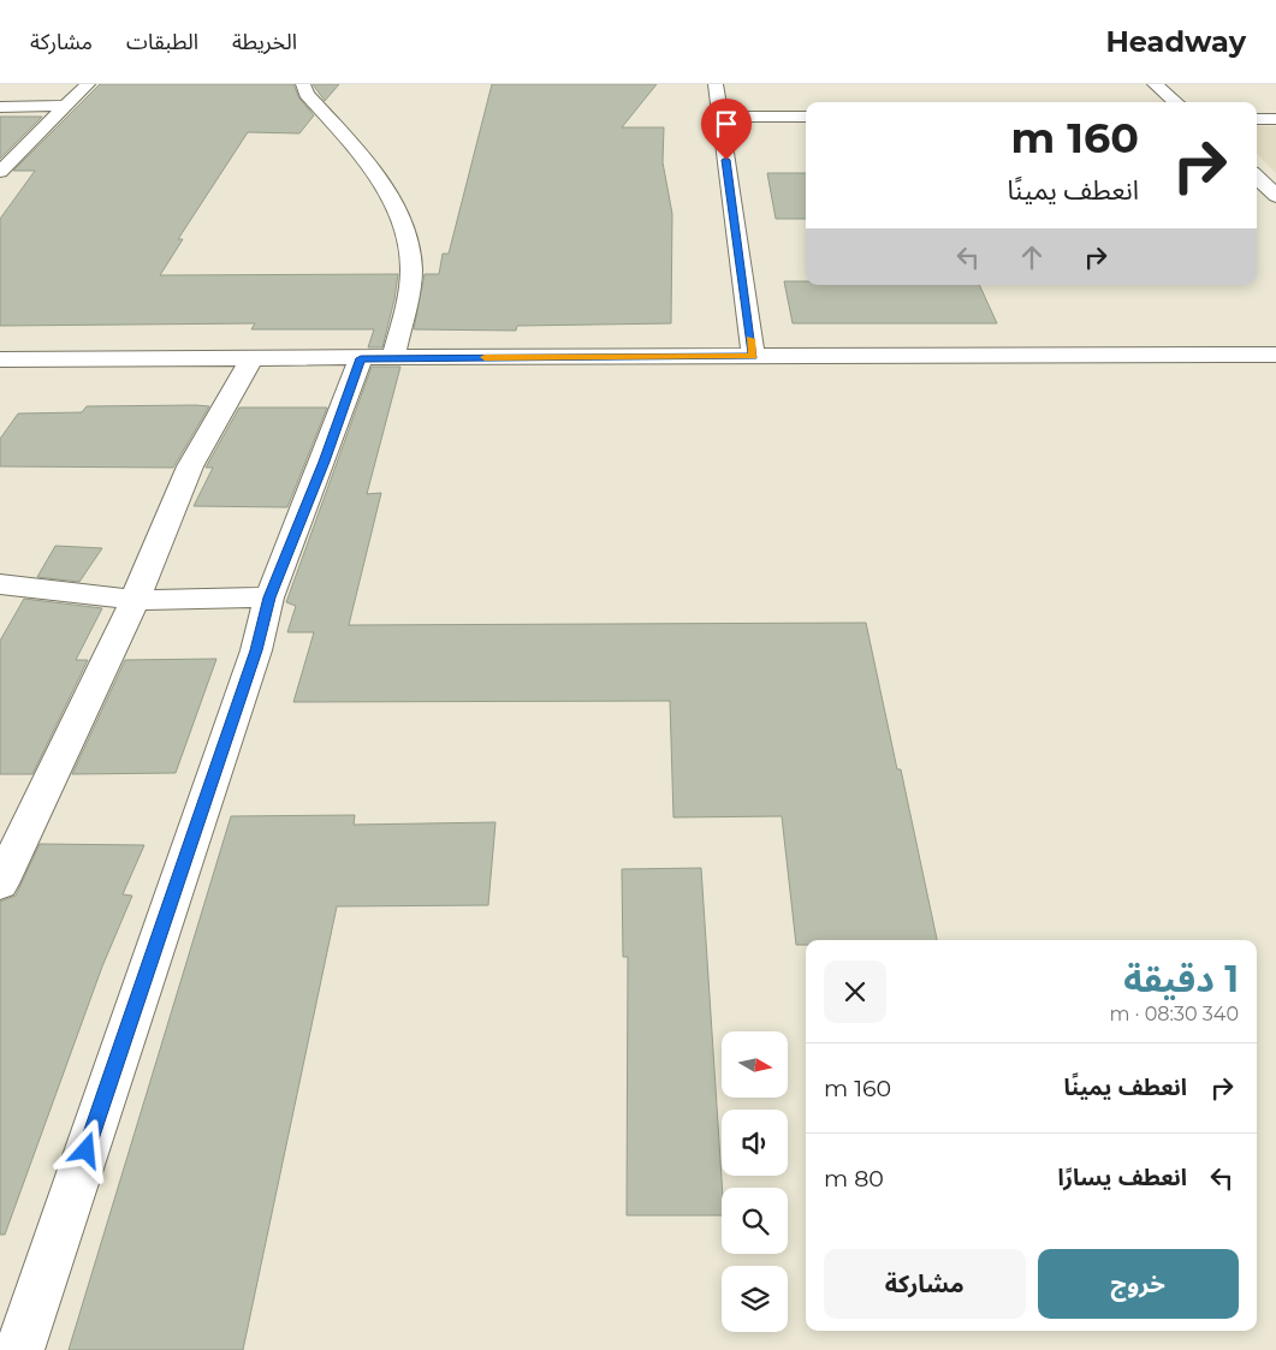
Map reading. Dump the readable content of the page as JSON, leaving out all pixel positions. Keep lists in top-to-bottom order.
{
  "north": "right",
  "page": {
    "header": "Headway",
    "nav": ["الخريطة", "الطبقات", "مشاركة"],
    "turn": ["160 m", "انعطف يمينًا"],
    "heading": ["1 دقيقة", "340 m · 08:30"],
    "list": [
      {
        "name": "انعطف يمينًا",
        "value": "160 m"
      },
      {
        "name": "انعطف يسارًا",
        "value": "80 m"
      }
    ],
    "buttons": ["خروج", "مشاركة"]
  }
}
